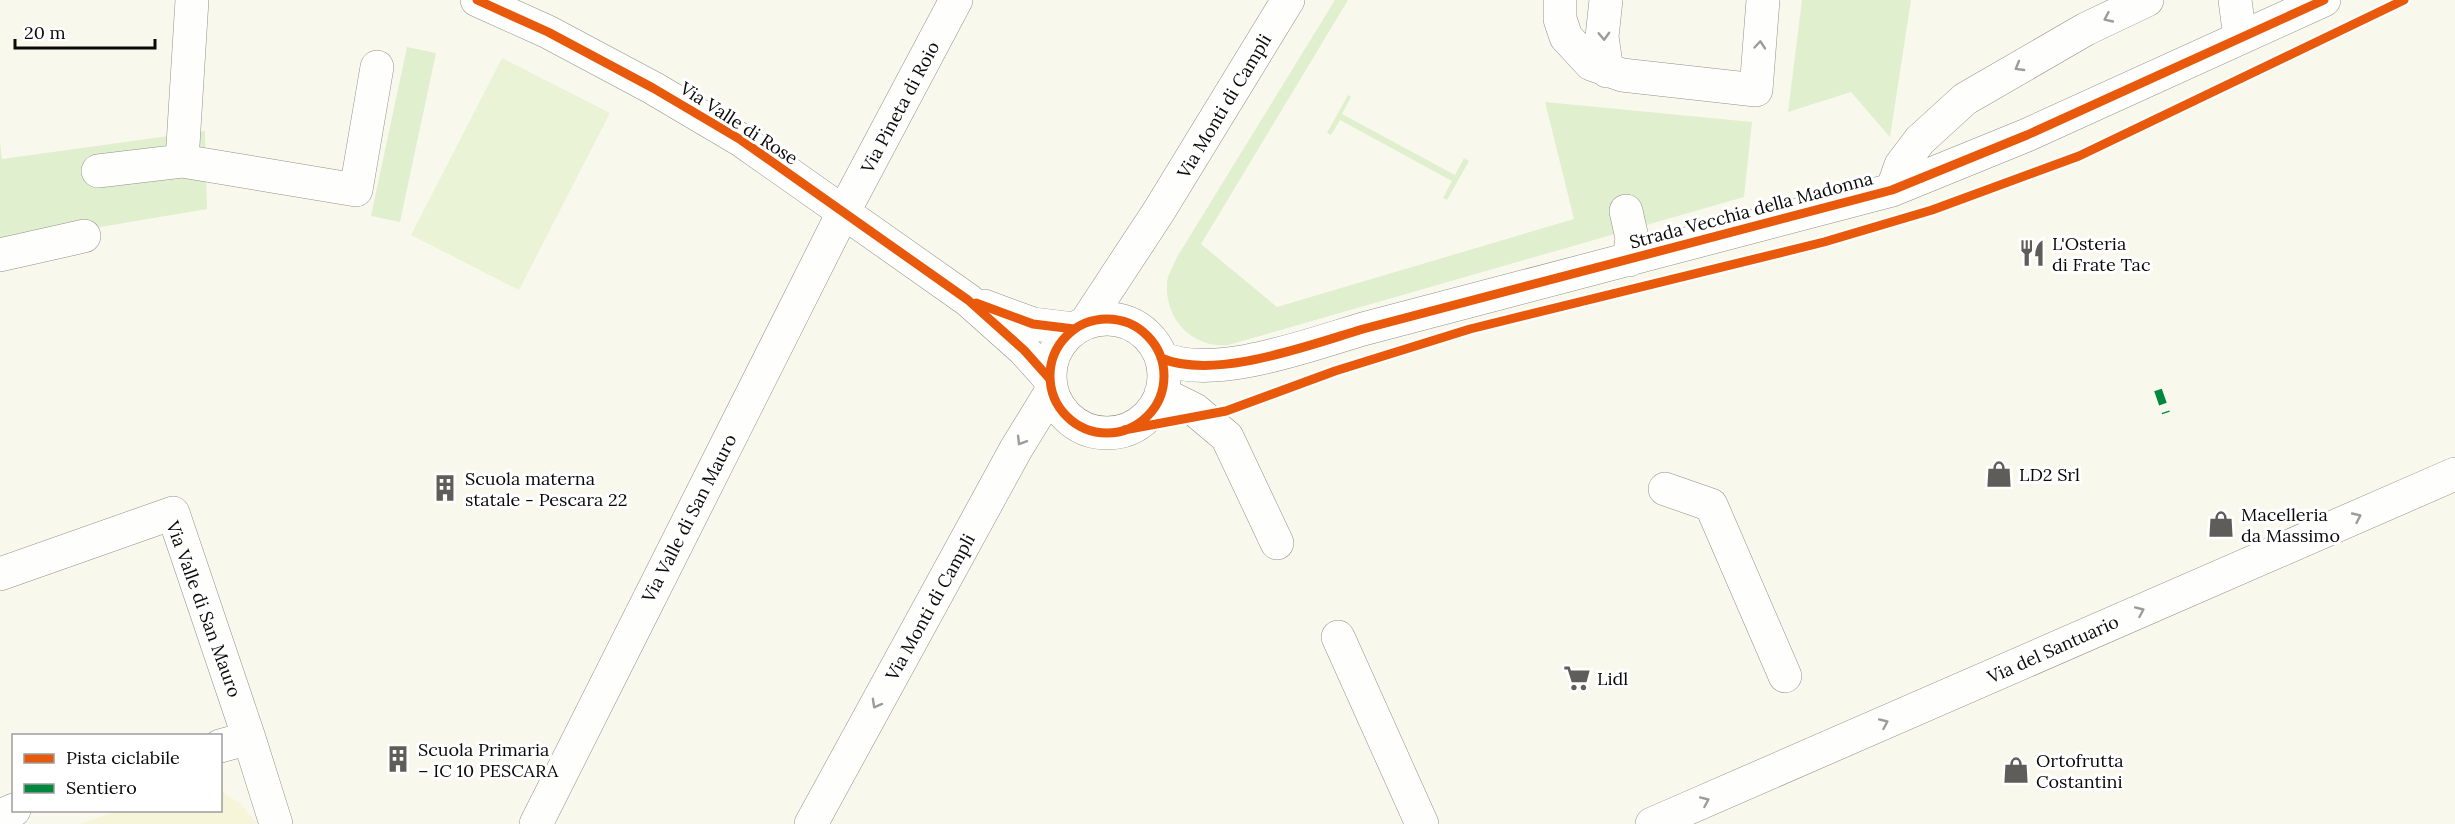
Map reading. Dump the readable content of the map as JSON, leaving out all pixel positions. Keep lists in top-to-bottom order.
{
  "streets": {
    "street": [
      "Via Monti di Campli",
      "Via Pineta di Roio",
      "Via Valle di Rose",
      "Strada Vecchia della Madonna",
      "Via Valle di San Mauro",
      "Via del Santuario"
    ]
  },
  "crossings": [
    ["Via Monti di Campli", "Via Valle di Rose"],
    ["Via Monti di Campli", "Strada Vecchia della Madonna"],
    ["Via Pineta di Roio", "Via Valle di Rose"],
    ["Via Pineta di Roio", "Via Valle di San Mauro"],
    ["Via Valle di Rose", "Strada Vecchia della Madonna"],
    ["Via Valle di Rose", "Via Valle di San Mauro"]
  ],
  "one_way": ["Via Monti di Campli", "Via del Santuario"],
  "places": {
    "restaurant": ["L'Osteria di Frate Tac"],
    "shop": ["LD2 Srl", "Macelleria da Massimo", "Ortofrutta Costantini"],
    "building": ["Scuola materna statale - Pescara 22", "Scuola Primaria – IC 10 PESCARA"],
    "supermarket": ["Lidl"]
  },
  "legend": ["Pista ciclabile", "Sentiero"],
  "scale_bar": "20 m"
}
